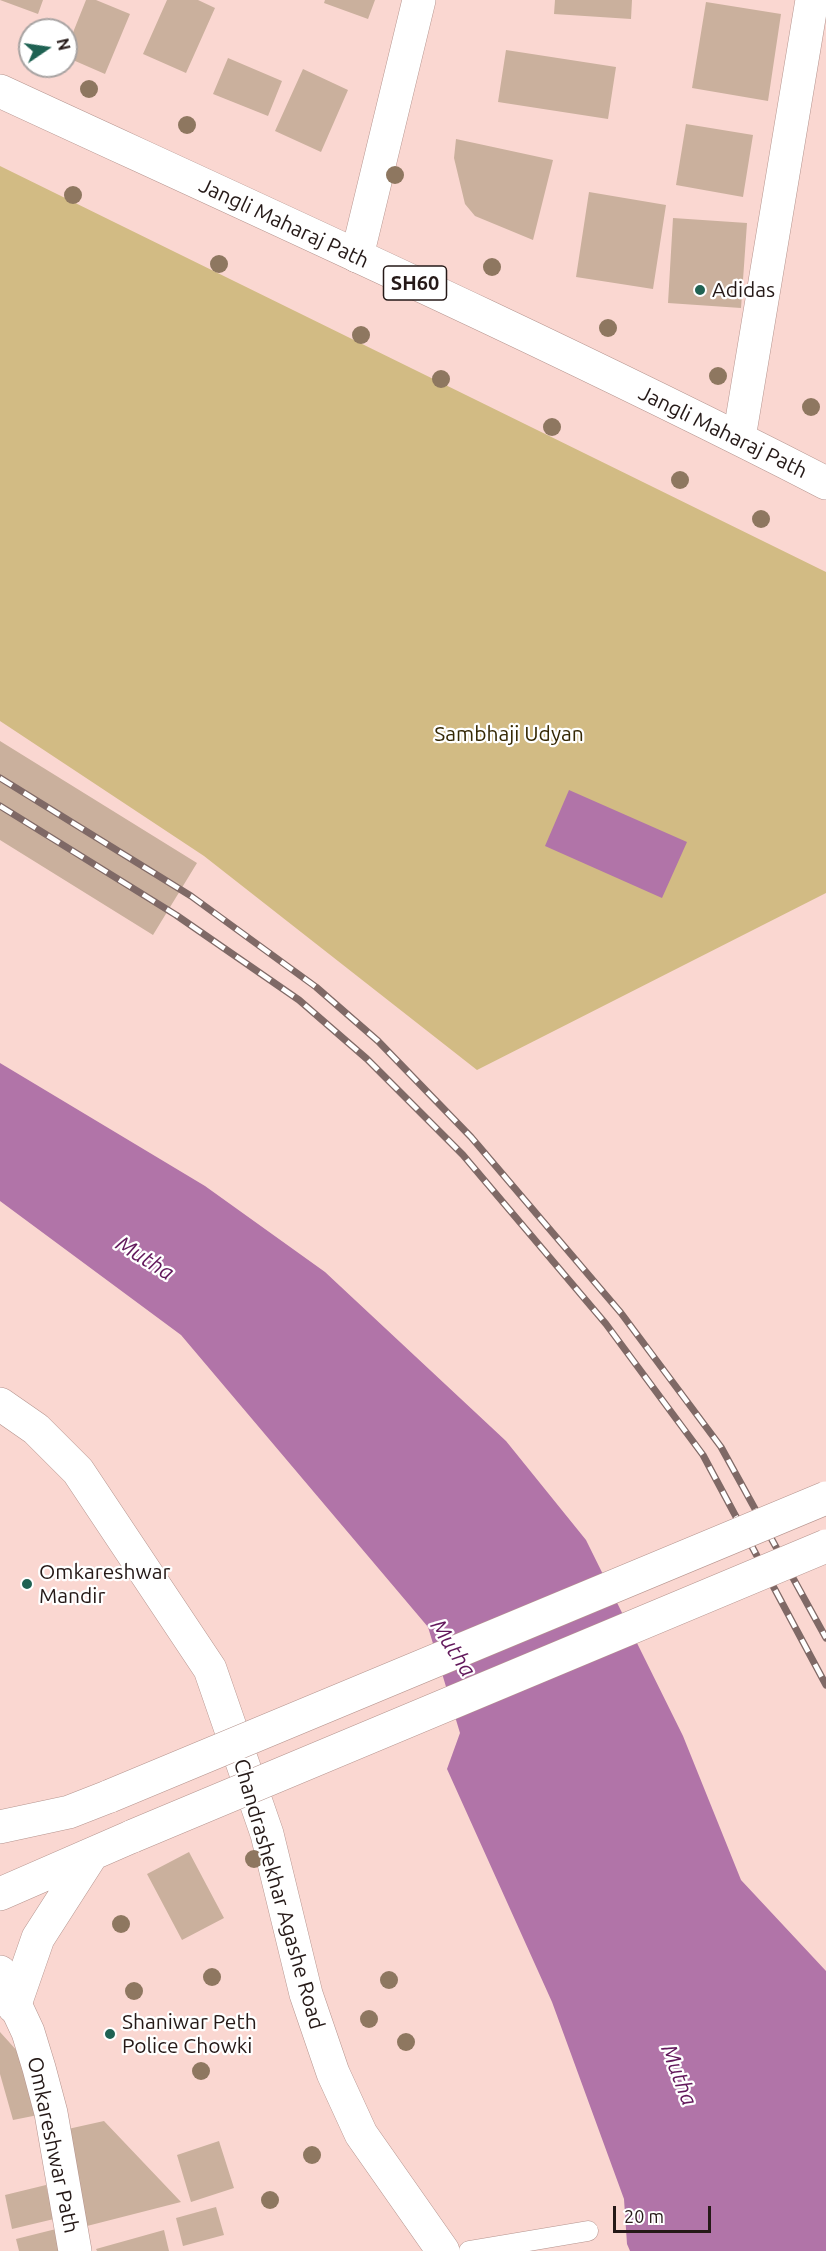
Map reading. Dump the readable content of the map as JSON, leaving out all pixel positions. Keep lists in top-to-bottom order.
{
  "streets": {
    "street": [
      "Jangli Maharaj Path",
      "SH60",
      "Chandrashekhar Agashe Road",
      "Omkareshwar Path"
    ]
  },
  "water": ["Mutha"],
  "parks": ["Sambhaji Udyan"],
  "places": ["Adidas", "Omkareshwar Mandir", "Shaniwar Peth Police Chowki"],
  "scale_bar": "20 m",
  "north": "right"
}
